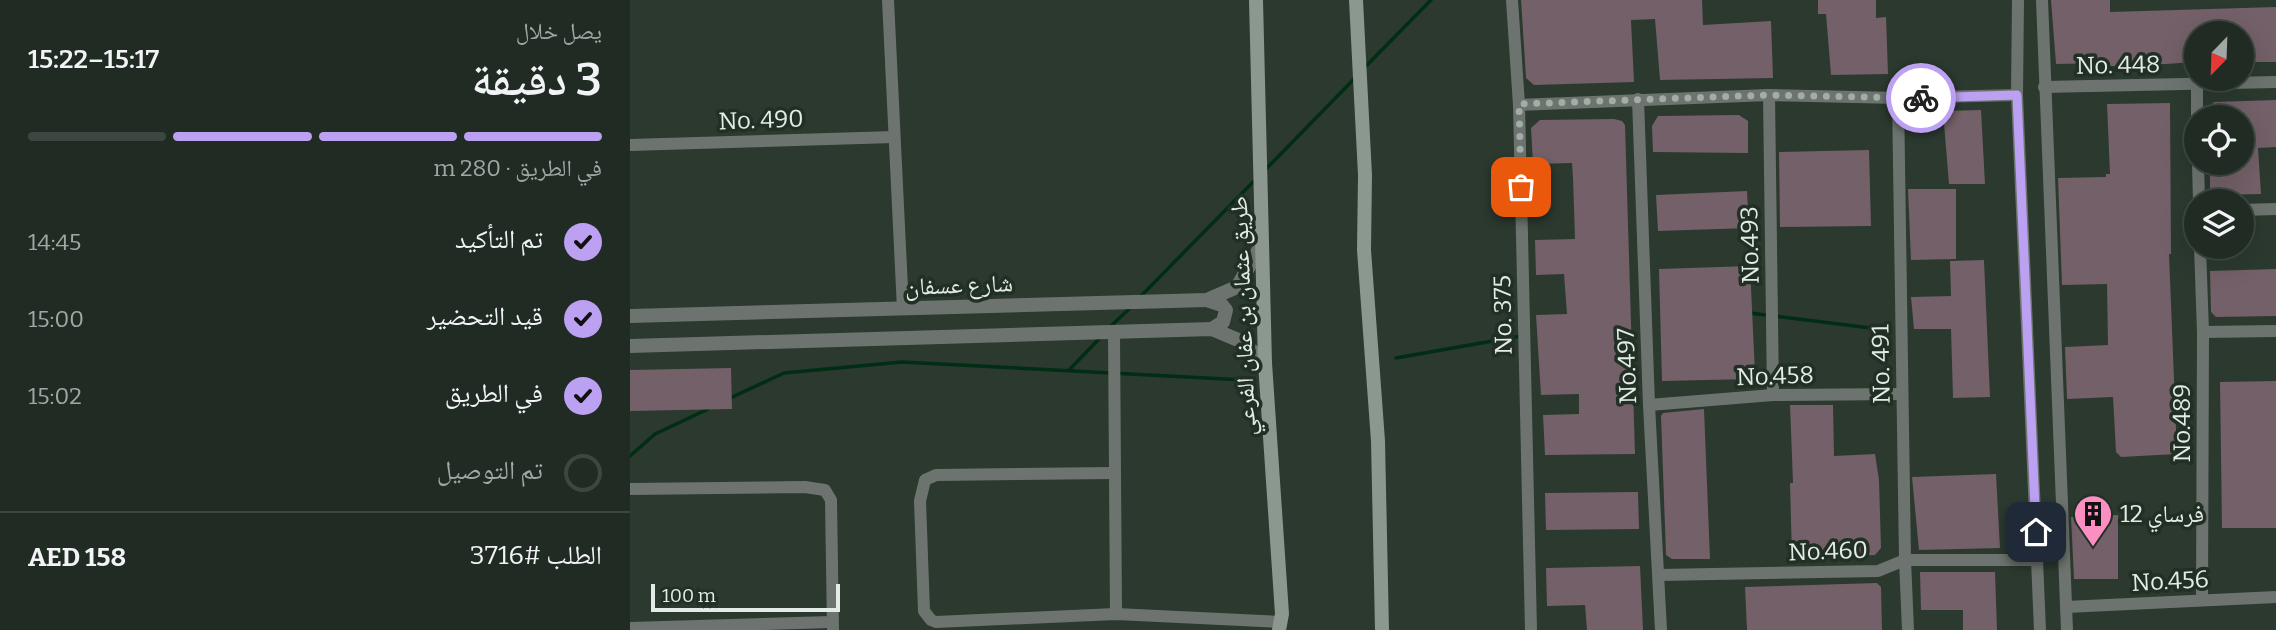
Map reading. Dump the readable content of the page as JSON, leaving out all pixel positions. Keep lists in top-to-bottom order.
{
  "streets": {
    "main road": ["طريق عثمان بن عفان الفرعي"],
    "street": [
      "No. 448",
      "No. 490",
      "No.493",
      "شارع عسفان",
      "No. 375",
      "No. 491",
      "No.497",
      "No.458",
      "No.489",
      "No.460",
      "No.456"
    ]
  },
  "crossings": [
    ["No.493", "No.458"],
    ["شارع عسفان", "طريق عثمان بن عفان الفرعي"],
    ["No. 491", "No.458"],
    ["No. 491", "No.460"],
    ["No.497", "No.458"],
    ["No.497", "No.460"],
    ["No.489", "No.456"]
  ],
  "places": {
    "building": ["فرساي 12"]
  },
  "scale_bar": "100 m",
  "north": "bottom left",
  "page": {
    "heading": ["3 دقيقة", "يصل خلال", "15:17–15:22"],
    "panel": ["الطلب #3716", "AED 158"],
    "bar": "في الطريق · 280 m",
    "list": [
      ["تم التأكيد", "14:45"],
      ["قيد التحضير", "15:00"],
      ["في الطريق", "15:02"],
      "تم التوصيل"
    ],
    "scale": "100 m"
  }
}
